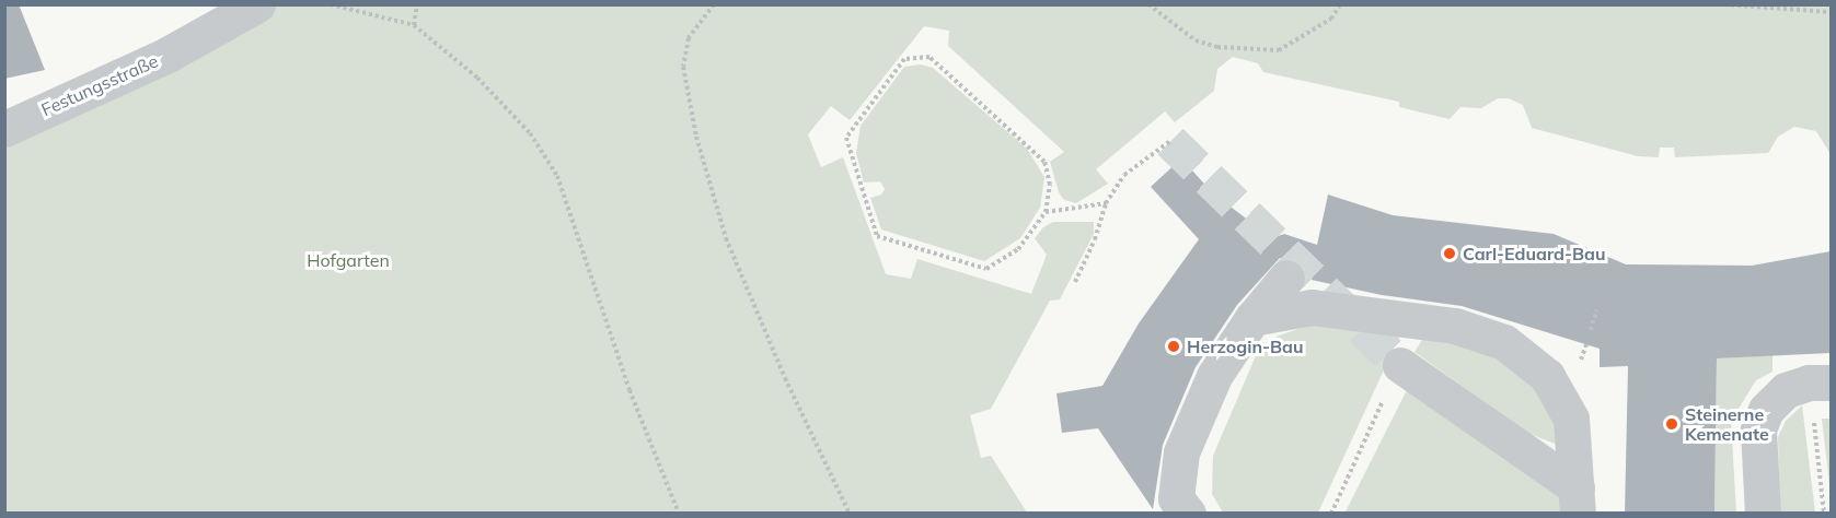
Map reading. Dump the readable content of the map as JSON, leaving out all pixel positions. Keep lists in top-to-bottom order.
{
  "streets": {
    "street": ["Festungsstraße"]
  },
  "parks": ["Hofgarten"],
  "places": ["Carl-Eduard-Bau", "Herzogin-Bau", "Steinerne Kemenate"]
}
